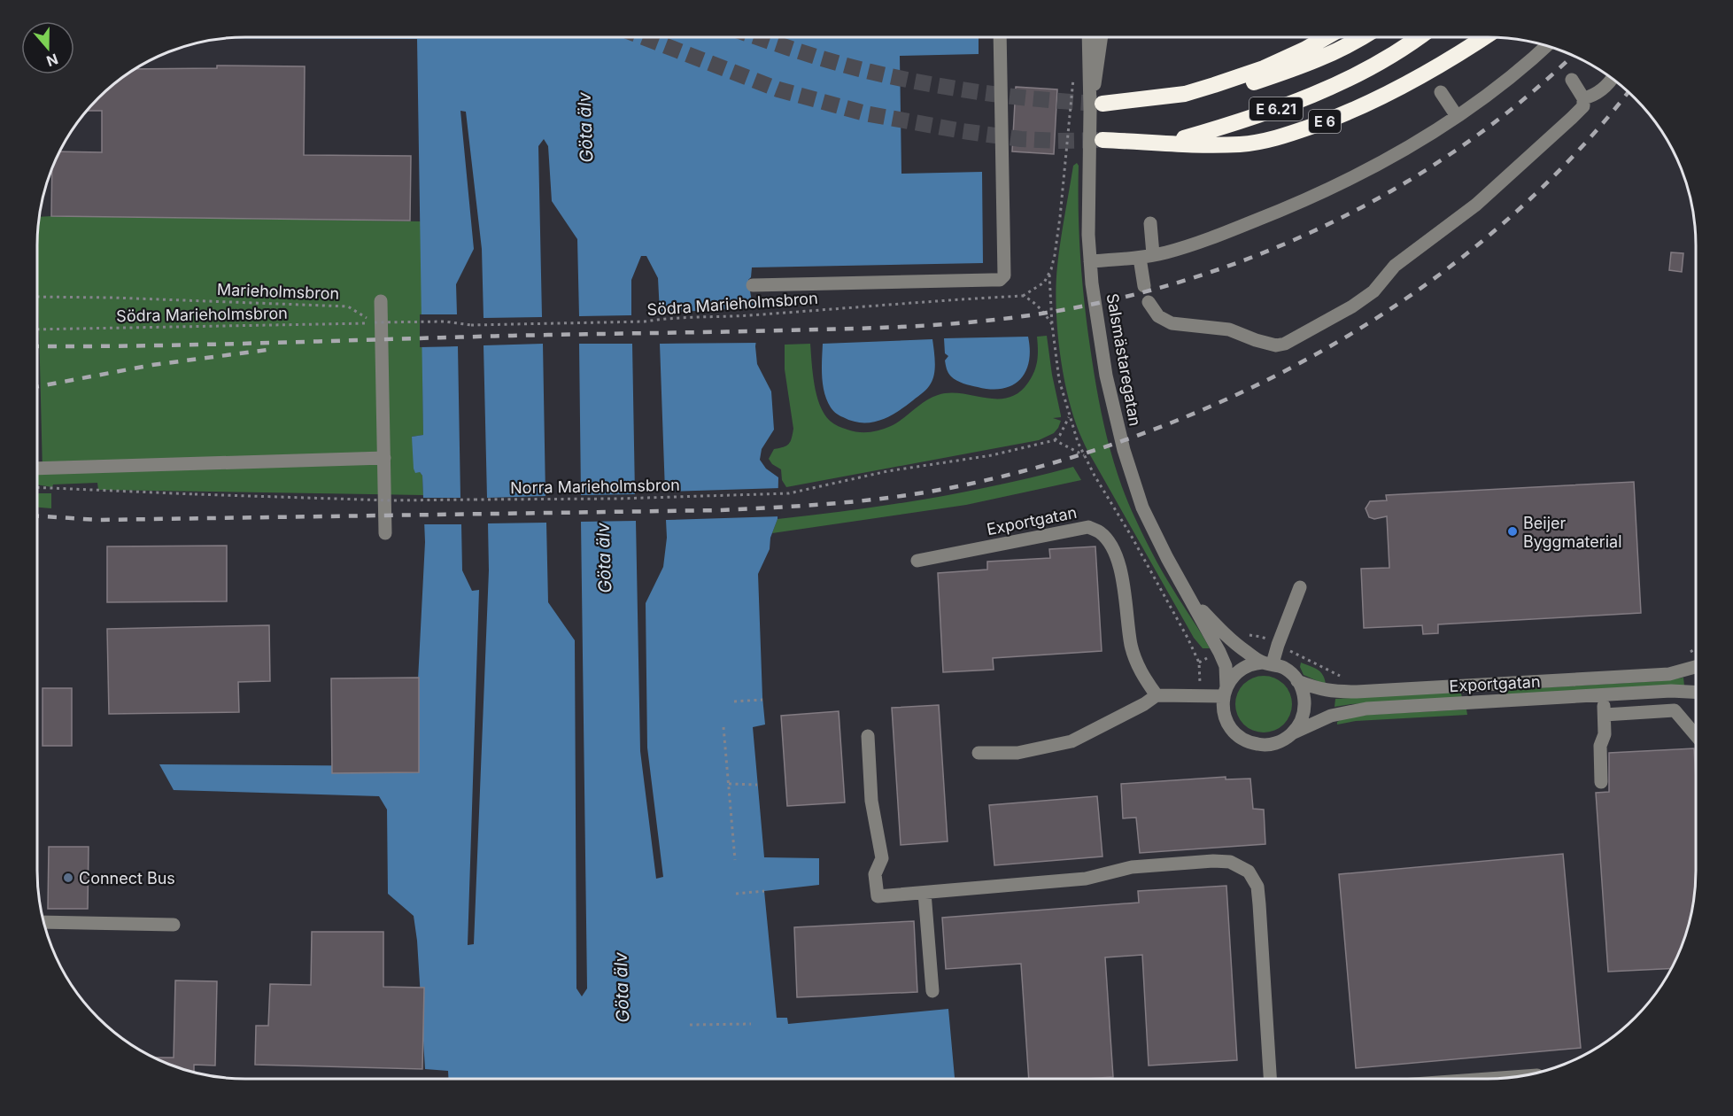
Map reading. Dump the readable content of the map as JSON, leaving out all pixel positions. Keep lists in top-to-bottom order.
{
  "streets": {
    "highway": ["E 6.21", "E 6"],
    "street": ["Salsmästaregatan", "Exportgatan"],
    "path": ["Marieholmsbron", "Södra Marieholmsbron", "Norra Marieholmsbron"]
  },
  "crossings": [
    ["E 6.21", "E 6"],
    ["E 6.21", "Salsmästaregatan"],
    ["Marieholmsbron", "Södra Marieholmsbron"],
    ["Salsmästaregatan", "Exportgatan"]
  ],
  "water": ["Göta älv"],
  "places": ["Beijer Byggmaterial", "Connect Bus"],
  "north": "bottom"
}
